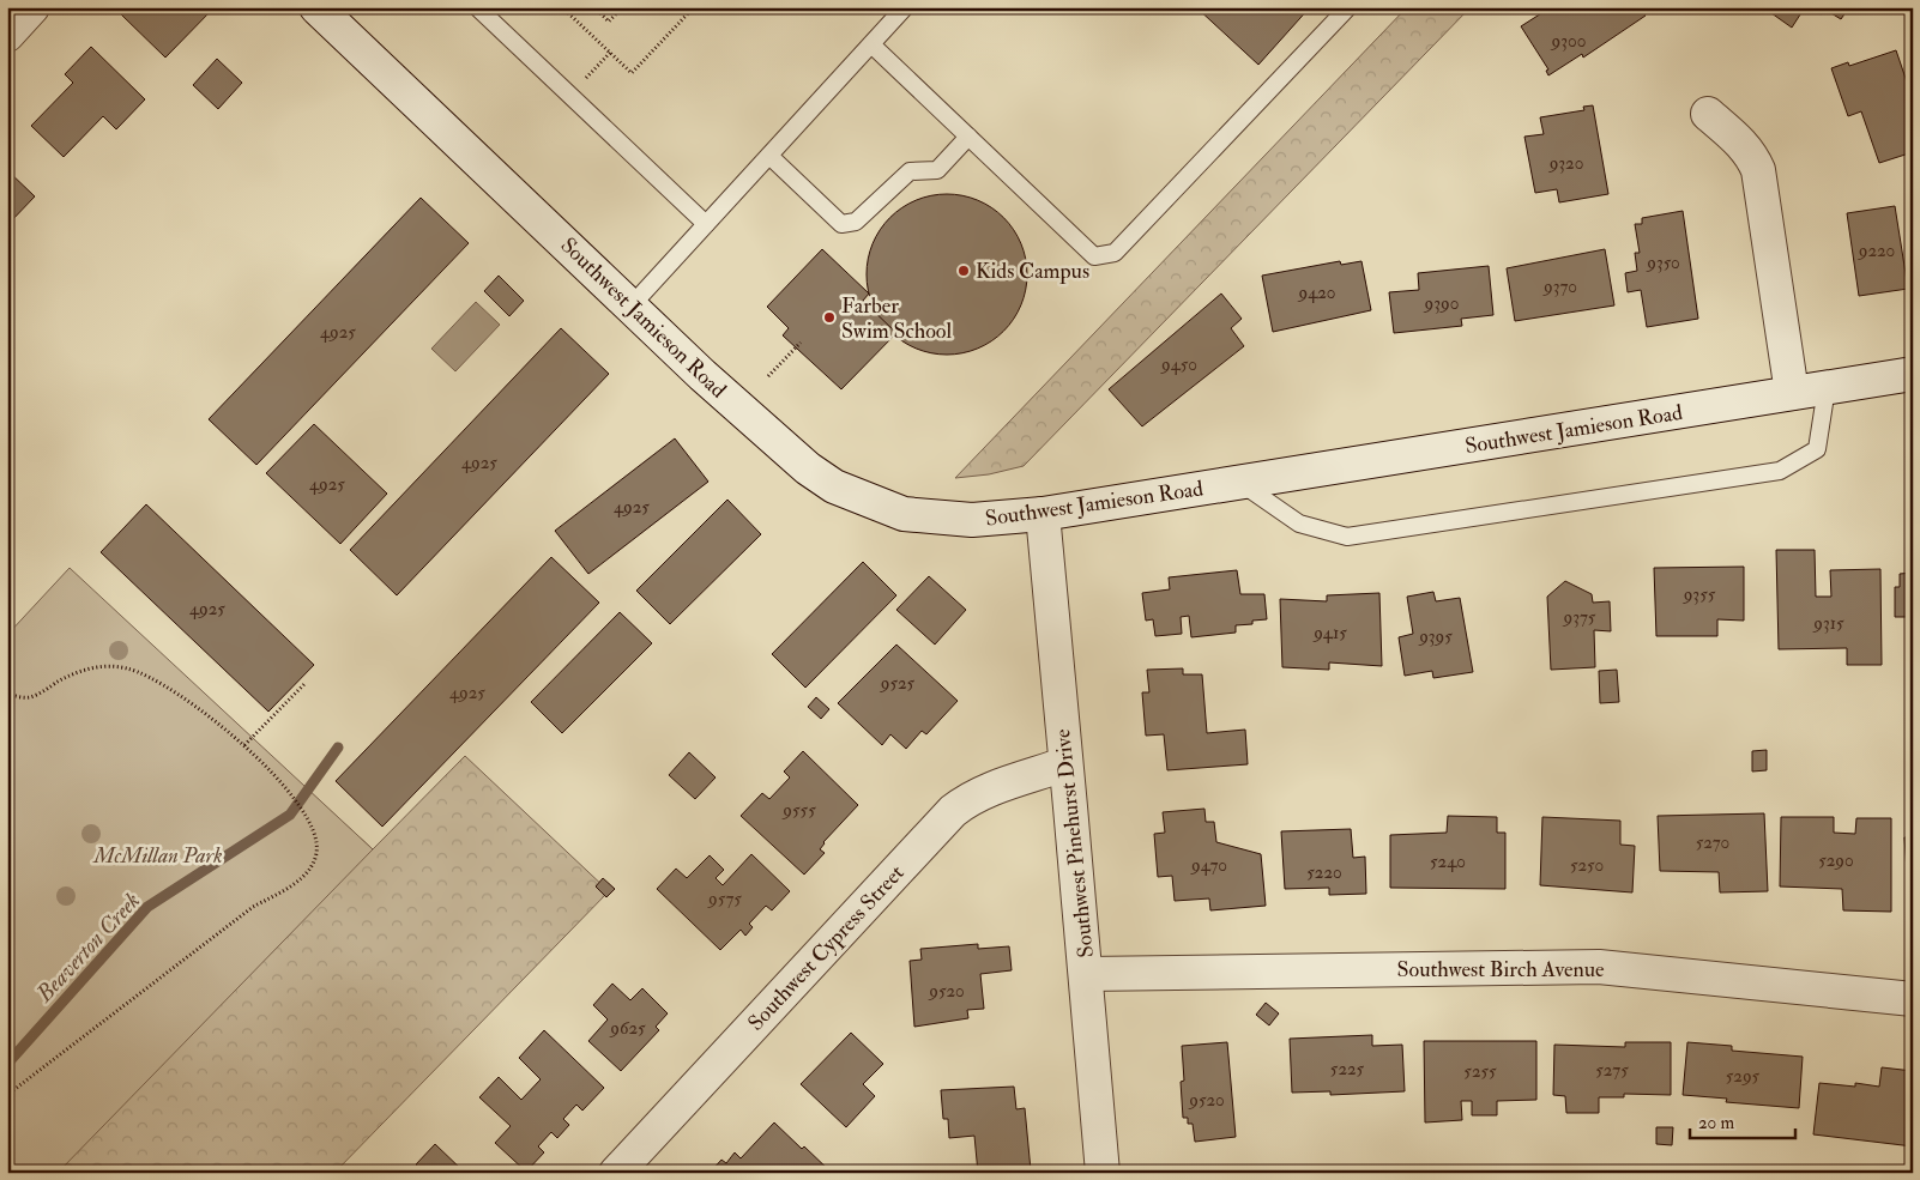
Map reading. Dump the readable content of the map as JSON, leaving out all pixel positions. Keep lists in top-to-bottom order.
{
  "streets": {
    "street": [
      "Southwest Jamieson Road",
      "Southwest Pinehurst Drive",
      "Southwest Cypress Street",
      "Southwest Birch Avenue"
    ]
  },
  "crossings": [
    ["Southwest Jamieson Road", "Southwest Pinehurst Drive"],
    ["Southwest Pinehurst Drive", "Southwest Cypress Street"],
    ["Southwest Pinehurst Drive", "Southwest Birch Avenue"]
  ],
  "water": ["Beaverton Creek"],
  "parks": ["McMillan Park"],
  "places": ["Kids Campus", "Farber Swim School"],
  "house_numbers": [
    "9300",
    "9320",
    "9220",
    "9350",
    "9370",
    "9420",
    "9390",
    "4925",
    "9450",
    "4925",
    "4925",
    "4925",
    "9355",
    "4925",
    "9375",
    "9315",
    "9415",
    "9395",
    "9525",
    "4925",
    "9555",
    "5270",
    "5290",
    "5240",
    "9470",
    "5250",
    "5220",
    "9575",
    "9520",
    "9625",
    "5225",
    "5275",
    "5255",
    "5295",
    "9520"
  ],
  "scale_bar": "20 m"
}
